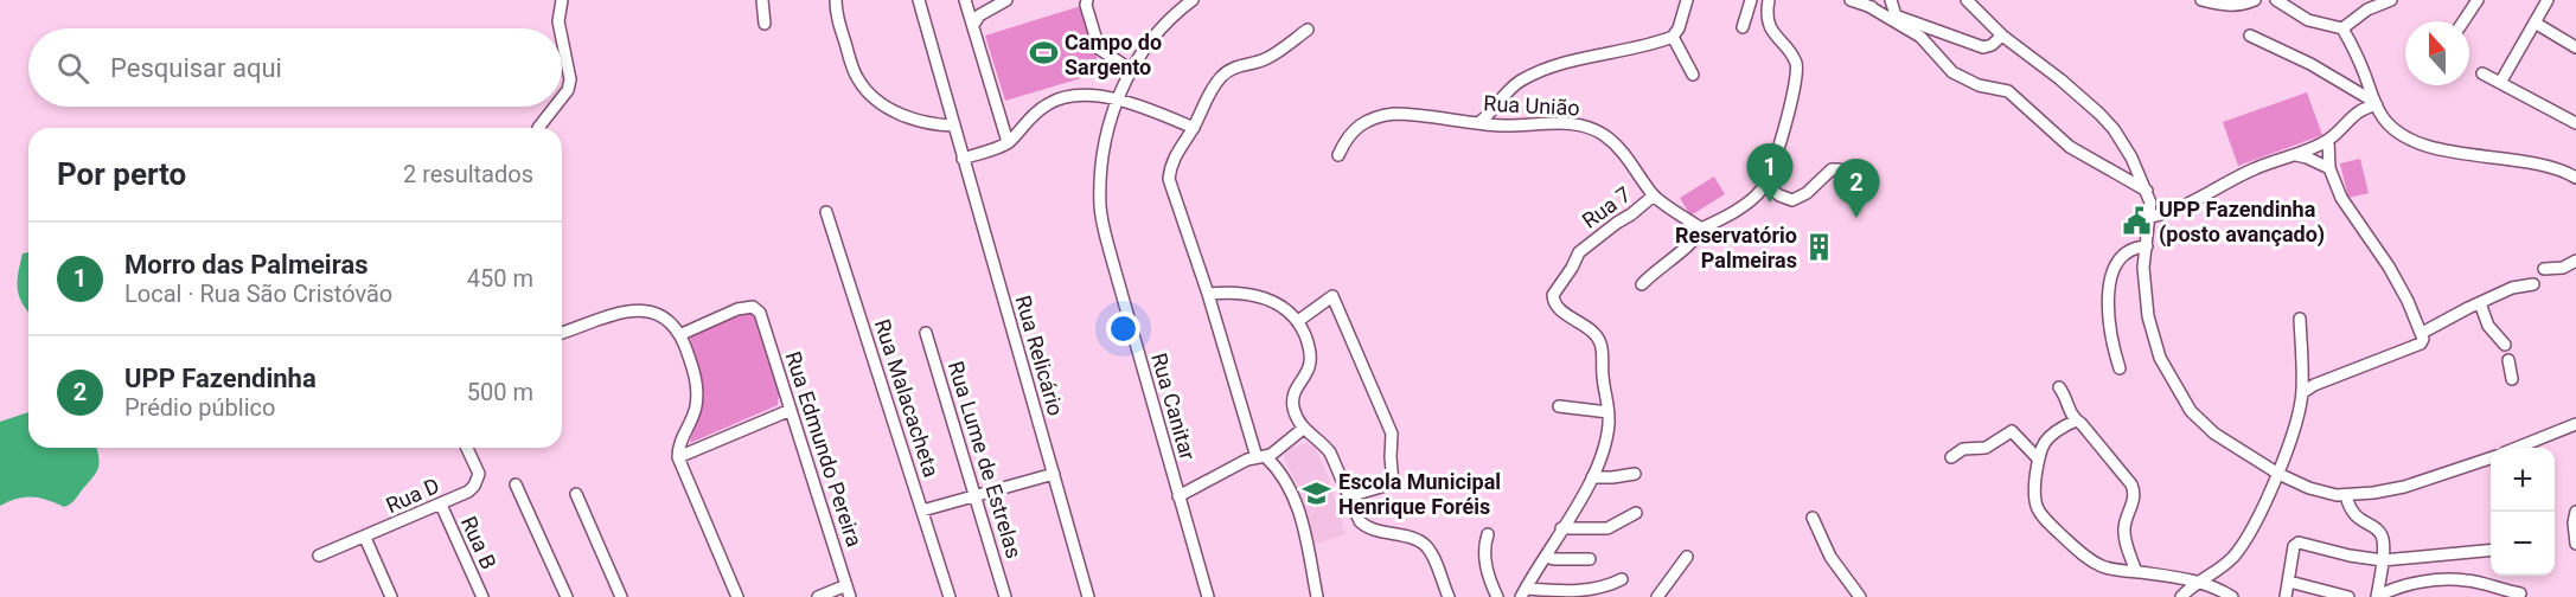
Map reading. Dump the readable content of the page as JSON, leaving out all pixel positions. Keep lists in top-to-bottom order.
{
  "streets": {
    "street": [
      "Rua União",
      "Rua 7",
      "Rua Relicário",
      "Rua Malacacheta",
      "Rua Canitar",
      "Rua Edmundo Pereira",
      "Rua Lume de Estrelas",
      "Rua D",
      "Rua B"
    ]
  },
  "crossings": [
    ["Rua União", "Rua 7"],
    ["Rua D", "Rua B"]
  ],
  "places": {
    "sports": ["Campo do Sargento"],
    "public building": ["UPP Fazendinha (posto avançado)"],
    "building": ["Reservatório Palmeiras"],
    "school or university": ["Escola Municipal Henrique Foréis"]
  },
  "north": "top",
  "page": {
    "search": "Pesquisar aqui",
    "heading": ["Por perto", "2 resultados"],
    "pins": ["1", "2"],
    "list": [
      {
        "mark": "1",
        "name": "Morro das Palmeiras",
        "note": "Local · Rua São Cristóvão",
        "value": "450 m"
      },
      {
        "mark": "2",
        "name": "UPP Fazendinha",
        "note": "Prédio público",
        "value": "500 m"
      }
    ],
    "map_buttons": ["+", "−"]
  }
}
